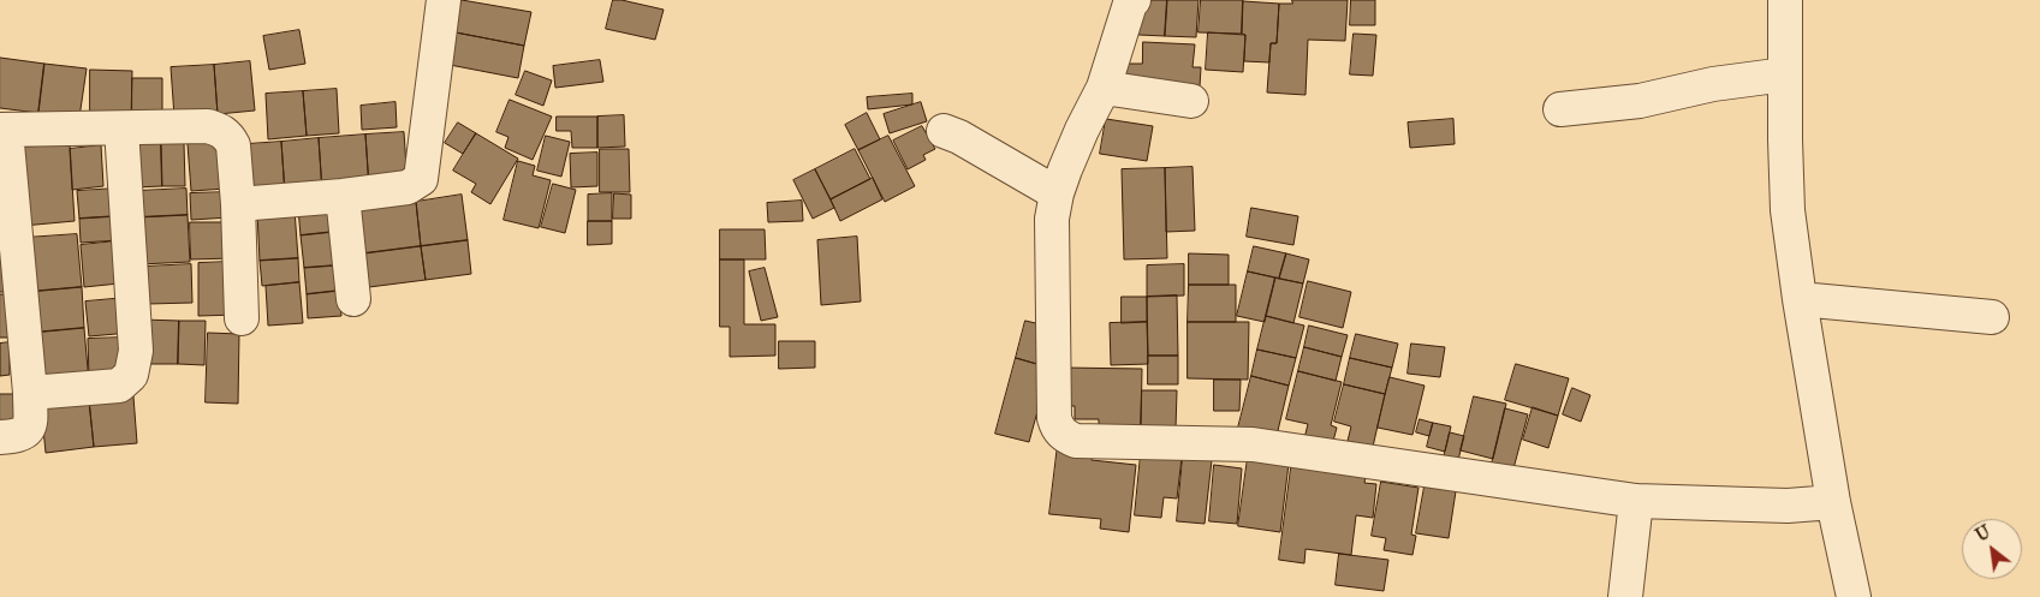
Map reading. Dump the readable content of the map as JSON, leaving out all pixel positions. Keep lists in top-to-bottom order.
{
  "north": "top left"
}
